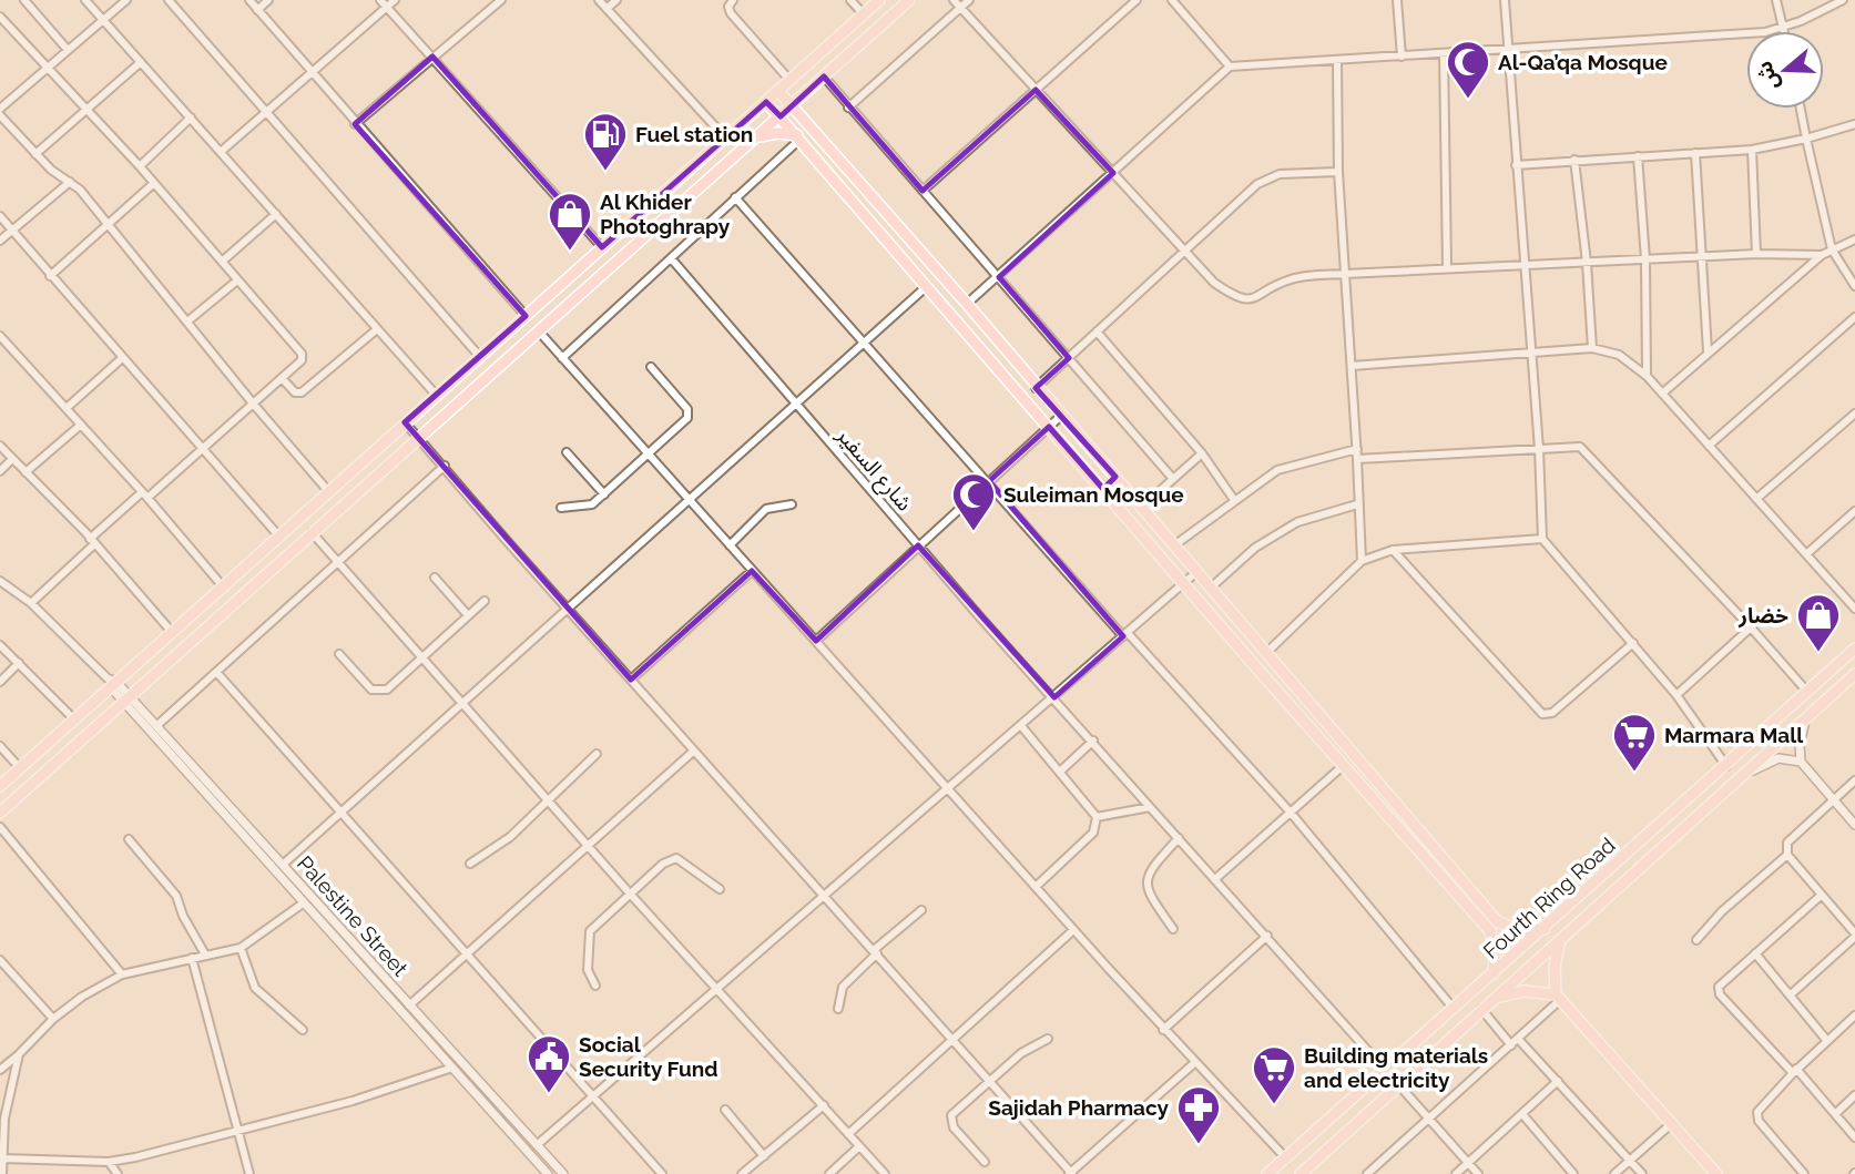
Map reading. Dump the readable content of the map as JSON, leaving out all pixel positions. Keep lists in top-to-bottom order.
{
  "streets": {
    "main road": ["Fourth Ring Road"],
    "street": ["شارع السفير", "Palestine Street"]
  },
  "crossings": [
    ["شارع السفير", "Fourth Ring Road"]
  ],
  "places": {
    "mosque": ["Al-Qa’qa Mosque", "Suleiman Mosque"],
    "fuel station": ["Fuel station"],
    "shop": ["Al Khider Photoghrapy", "خضار"],
    "supermarket": ["Marmara Mall", "Building materials and electricity"],
    "public building": ["Social Security Fund"],
    "pharmacy": ["Sajidah Pharmacy"]
  },
  "north": "left"
}
